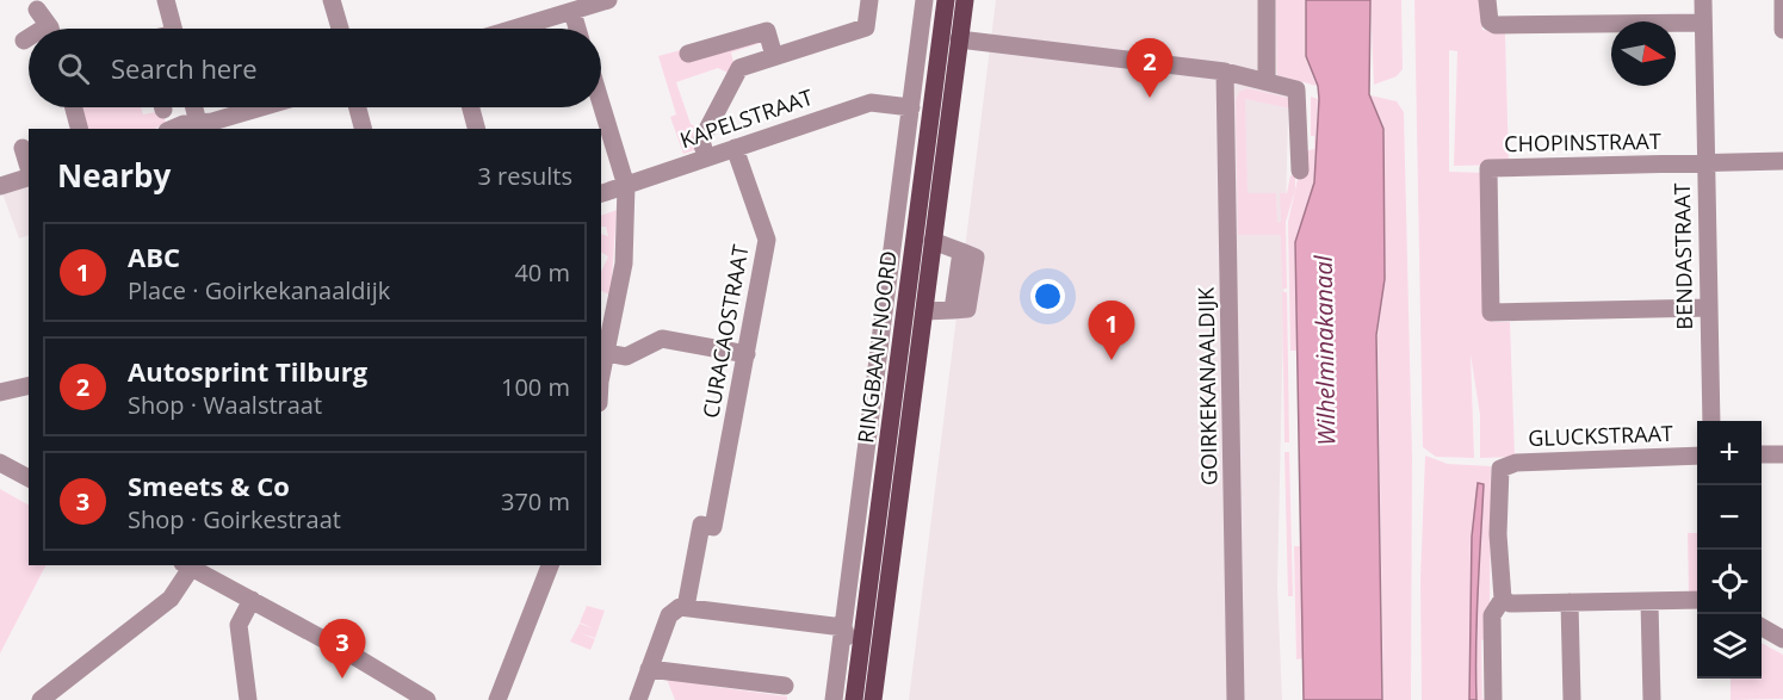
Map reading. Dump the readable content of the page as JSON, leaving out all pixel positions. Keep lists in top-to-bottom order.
{
  "streets": {
    "main road": ["RINGBAAN-NOORD"],
    "street": [
      "KAPELSTRAAT",
      "CHOPINSTRAAT",
      "BENDASTRAAT",
      "CURACAOSTRAAT",
      "GOIRKEKANAALDIJK",
      "GLUCKSTRAAT"
    ]
  },
  "crossings": [
    ["KAPELSTRAAT", "CURACAOSTRAAT"],
    ["KAPELSTRAAT", "RINGBAAN-NOORD"],
    ["CHOPINSTRAAT", "BENDASTRAAT"]
  ],
  "water": ["Wilhelminakanaal"],
  "north": "right",
  "page": {
    "search": "Search here",
    "pins": ["2", "1", "3"],
    "heading": ["Nearby", "3 results"],
    "list": [
      {
        "mark": "1",
        "name": "ABC",
        "note": "Place · Goirkekanaaldijk",
        "value": "40 m"
      },
      {
        "mark": "2",
        "name": "Autosprint Tilburg",
        "note": "Shop · Waalstraat",
        "value": "100 m"
      },
      {
        "mark": "3",
        "name": "Smeets & Co",
        "note": "Shop · Goirkestraat",
        "value": "370 m"
      }
    ],
    "map_buttons": ["+", "−"]
  }
}
